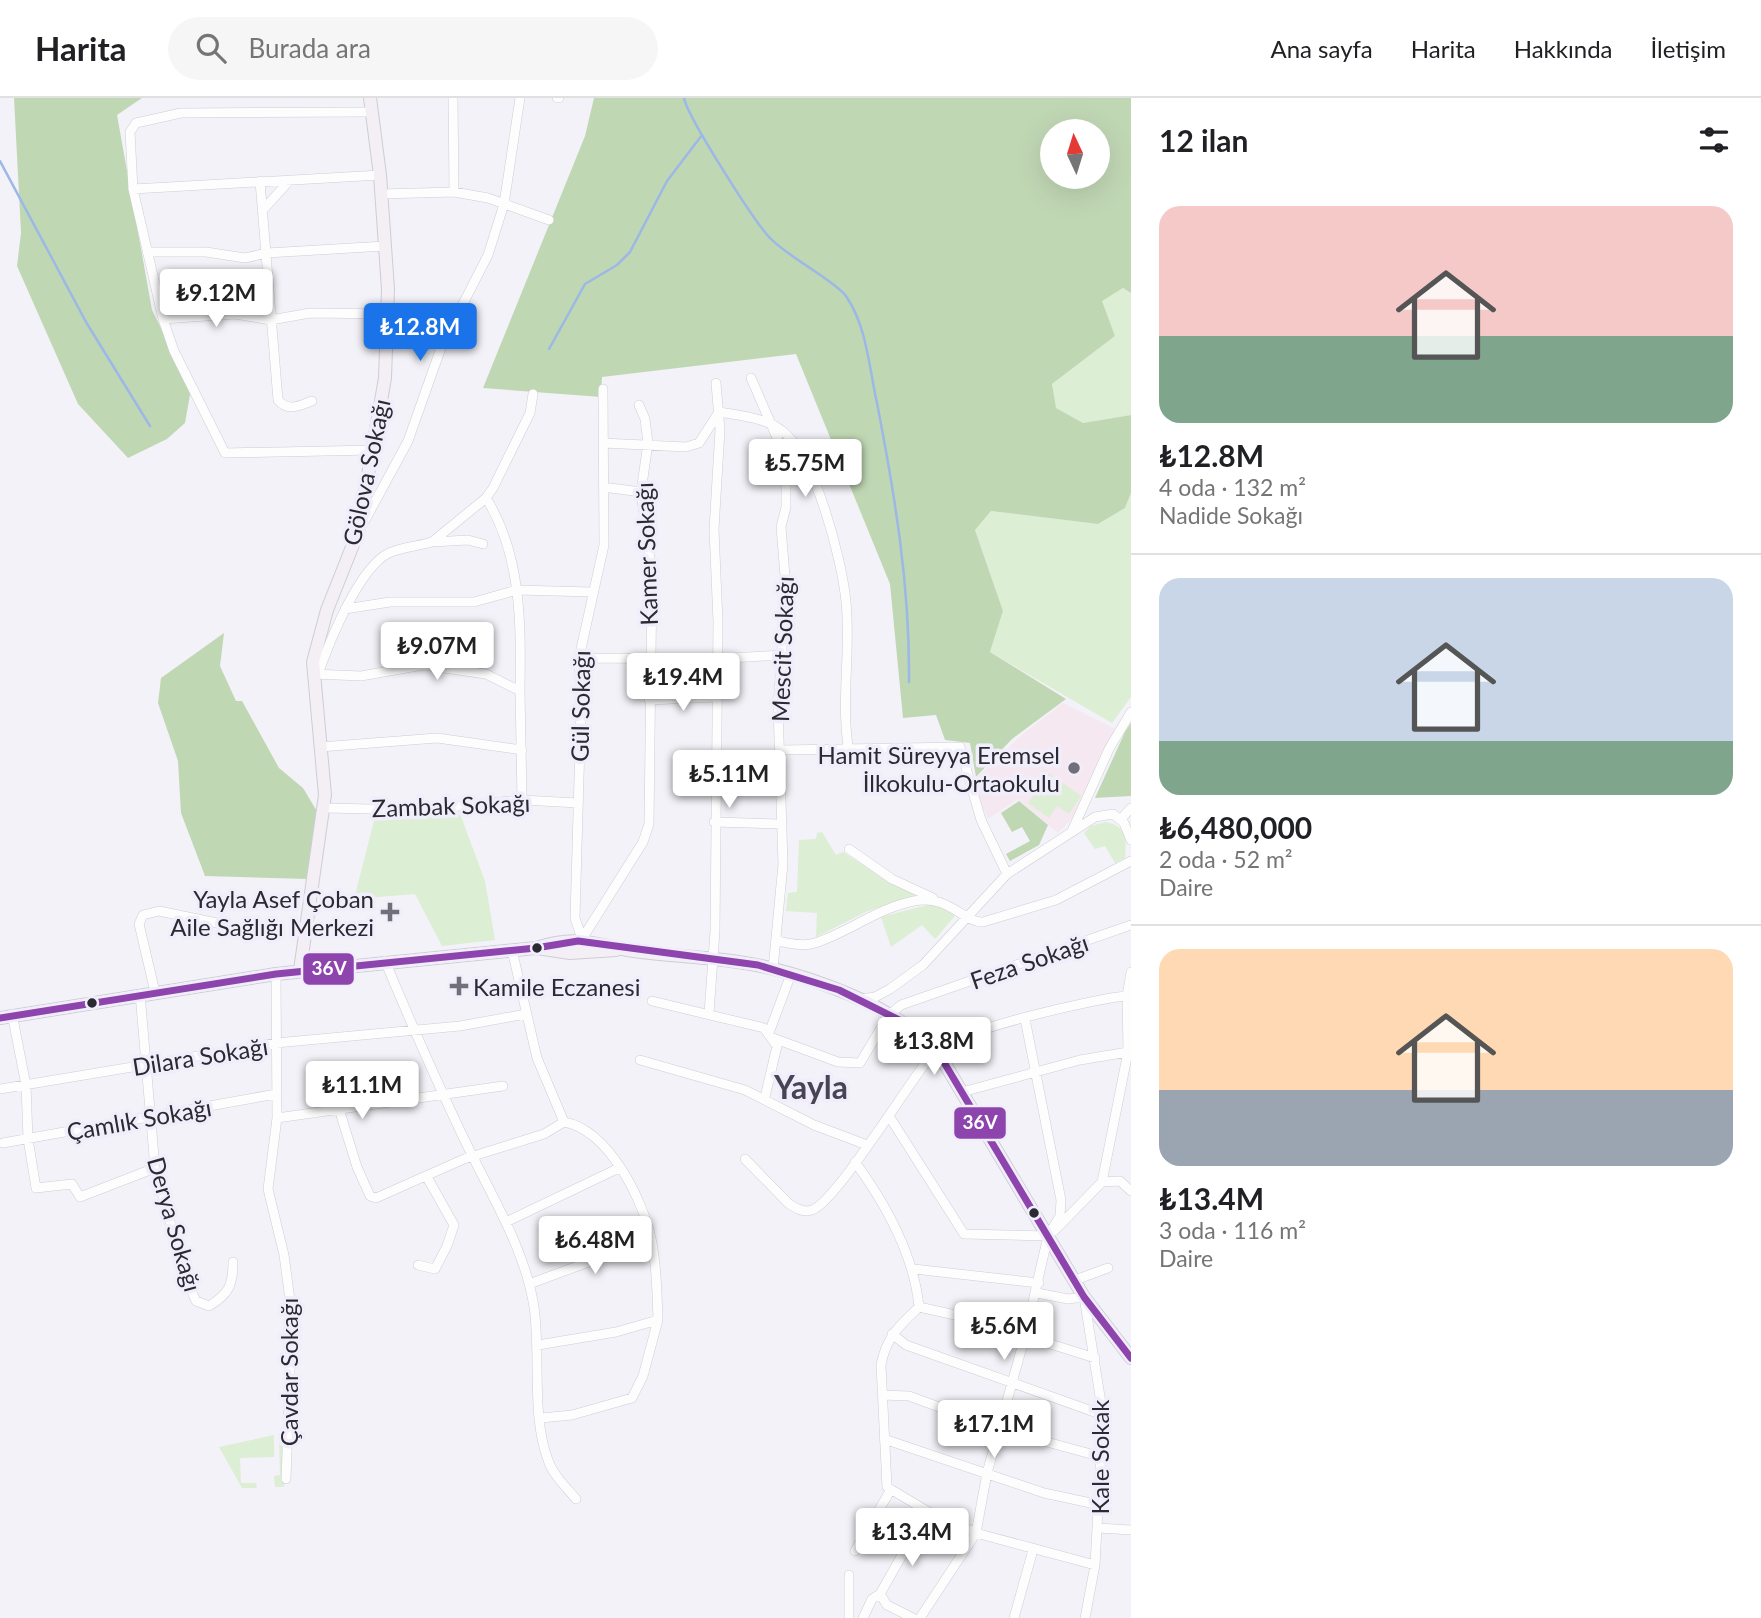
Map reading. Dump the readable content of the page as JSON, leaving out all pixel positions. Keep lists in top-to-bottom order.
{
  "streets": {
    "main road": ["Gölova Sokağı"],
    "street": [
      "Kamer Sokağı",
      "Mescit Sokağı",
      "Gül Sokağı",
      "Zambak Sokağı",
      "Feza Sokağı",
      "Dilara Sokağı",
      "Çamlık Sokağı",
      "Derya Sokağı",
      "Çavdar Sokağı",
      "Kale Sokak"
    ]
  },
  "crossings": [
    ["Gölova Sokağı", "Zambak Sokağı"],
    ["Kamer Sokağı", "Gül Sokağı"],
    ["Gül Sokağı", "Zambak Sokağı"],
    ["Dilara Sokağı", "Derya Sokağı"],
    ["Dilara Sokağı", "Çavdar Sokağı"],
    ["Çamlık Sokağı", "Derya Sokağı"],
    ["Çamlık Sokağı", "Çavdar Sokağı"]
  ],
  "districts": ["Yayla"],
  "places": {
    "other": ["Hamit Süreyya Eremsel İlkokulu-Ortaokulu"],
    "health": ["Yayla Asef Çoban Aile Sağlığı Merkezi", "Kamile Eczanesi"]
  },
  "lines": ["transit line 36V"],
  "north": "top",
  "page": {
    "header": "Harita",
    "search": "Burada ara",
    "nav": [
      "Ana sayfa",
      "Harita",
      "Hakkında",
      "İletişim"
    ],
    "heading": "12 ilan",
    "list": [
      {
        "name": "₺12.8M",
        "note": "4 oda · 132 m² · Nadide Sokağı"
      },
      {
        "name": "₺6,480,000",
        "note": "2 oda · 52 m² · Daire"
      },
      {
        "name": "₺13.4M",
        "note": "3 oda · 116 m² · Daire"
      }
    ],
    "price": [
      "₺9.12M",
      "₺12.8M",
      "₺5.75M",
      "₺9.07M",
      "₺19.4M",
      "₺5.11M",
      "₺13.8M",
      "₺11.1M",
      "₺6.48M",
      "₺5.6M",
      "₺17.1M",
      "₺13.4M"
    ]
  }
}
